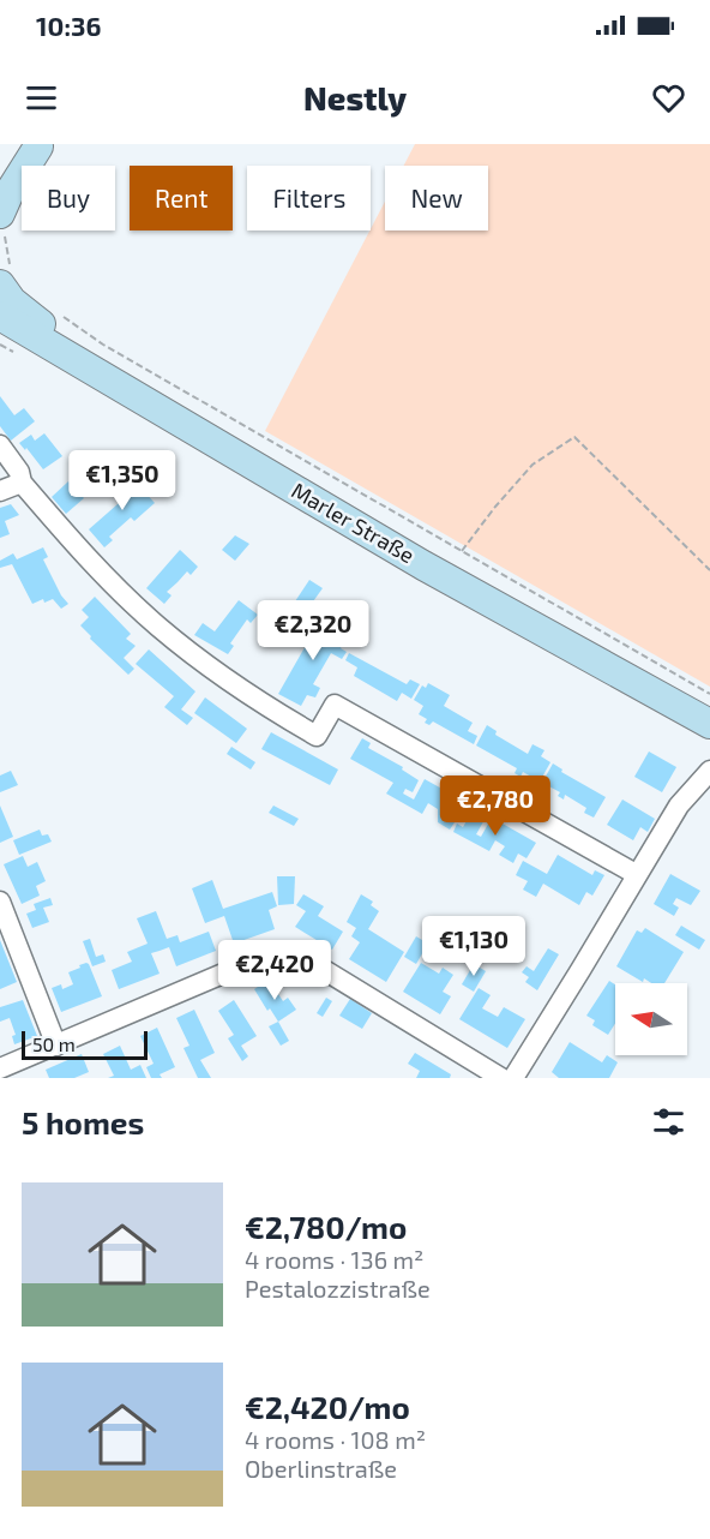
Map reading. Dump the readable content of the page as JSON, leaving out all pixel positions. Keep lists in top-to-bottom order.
{
  "streets": {
    "main road": ["Marler Straße"]
  },
  "scale_bar": "50 m",
  "north": "left",
  "page": {
    "status": "10:36",
    "header": "Nestly",
    "chip": [
      "Buy",
      "Rent",
      "Filters",
      "New"
    ],
    "price": [
      "€1,350",
      "€2,320",
      "€2,780",
      "€1,130",
      "€2,420"
    ],
    "scale": "50 m",
    "heading": "5 homes",
    "list": [
      {
        "name": "€2,780/mo",
        "note": "4 rooms · 136 m² · Pestalozzistraße"
      },
      {
        "name": "€2,420/mo",
        "note": "4 rooms · 108 m² · Oberlinstraße"
      }
    ]
  }
}
